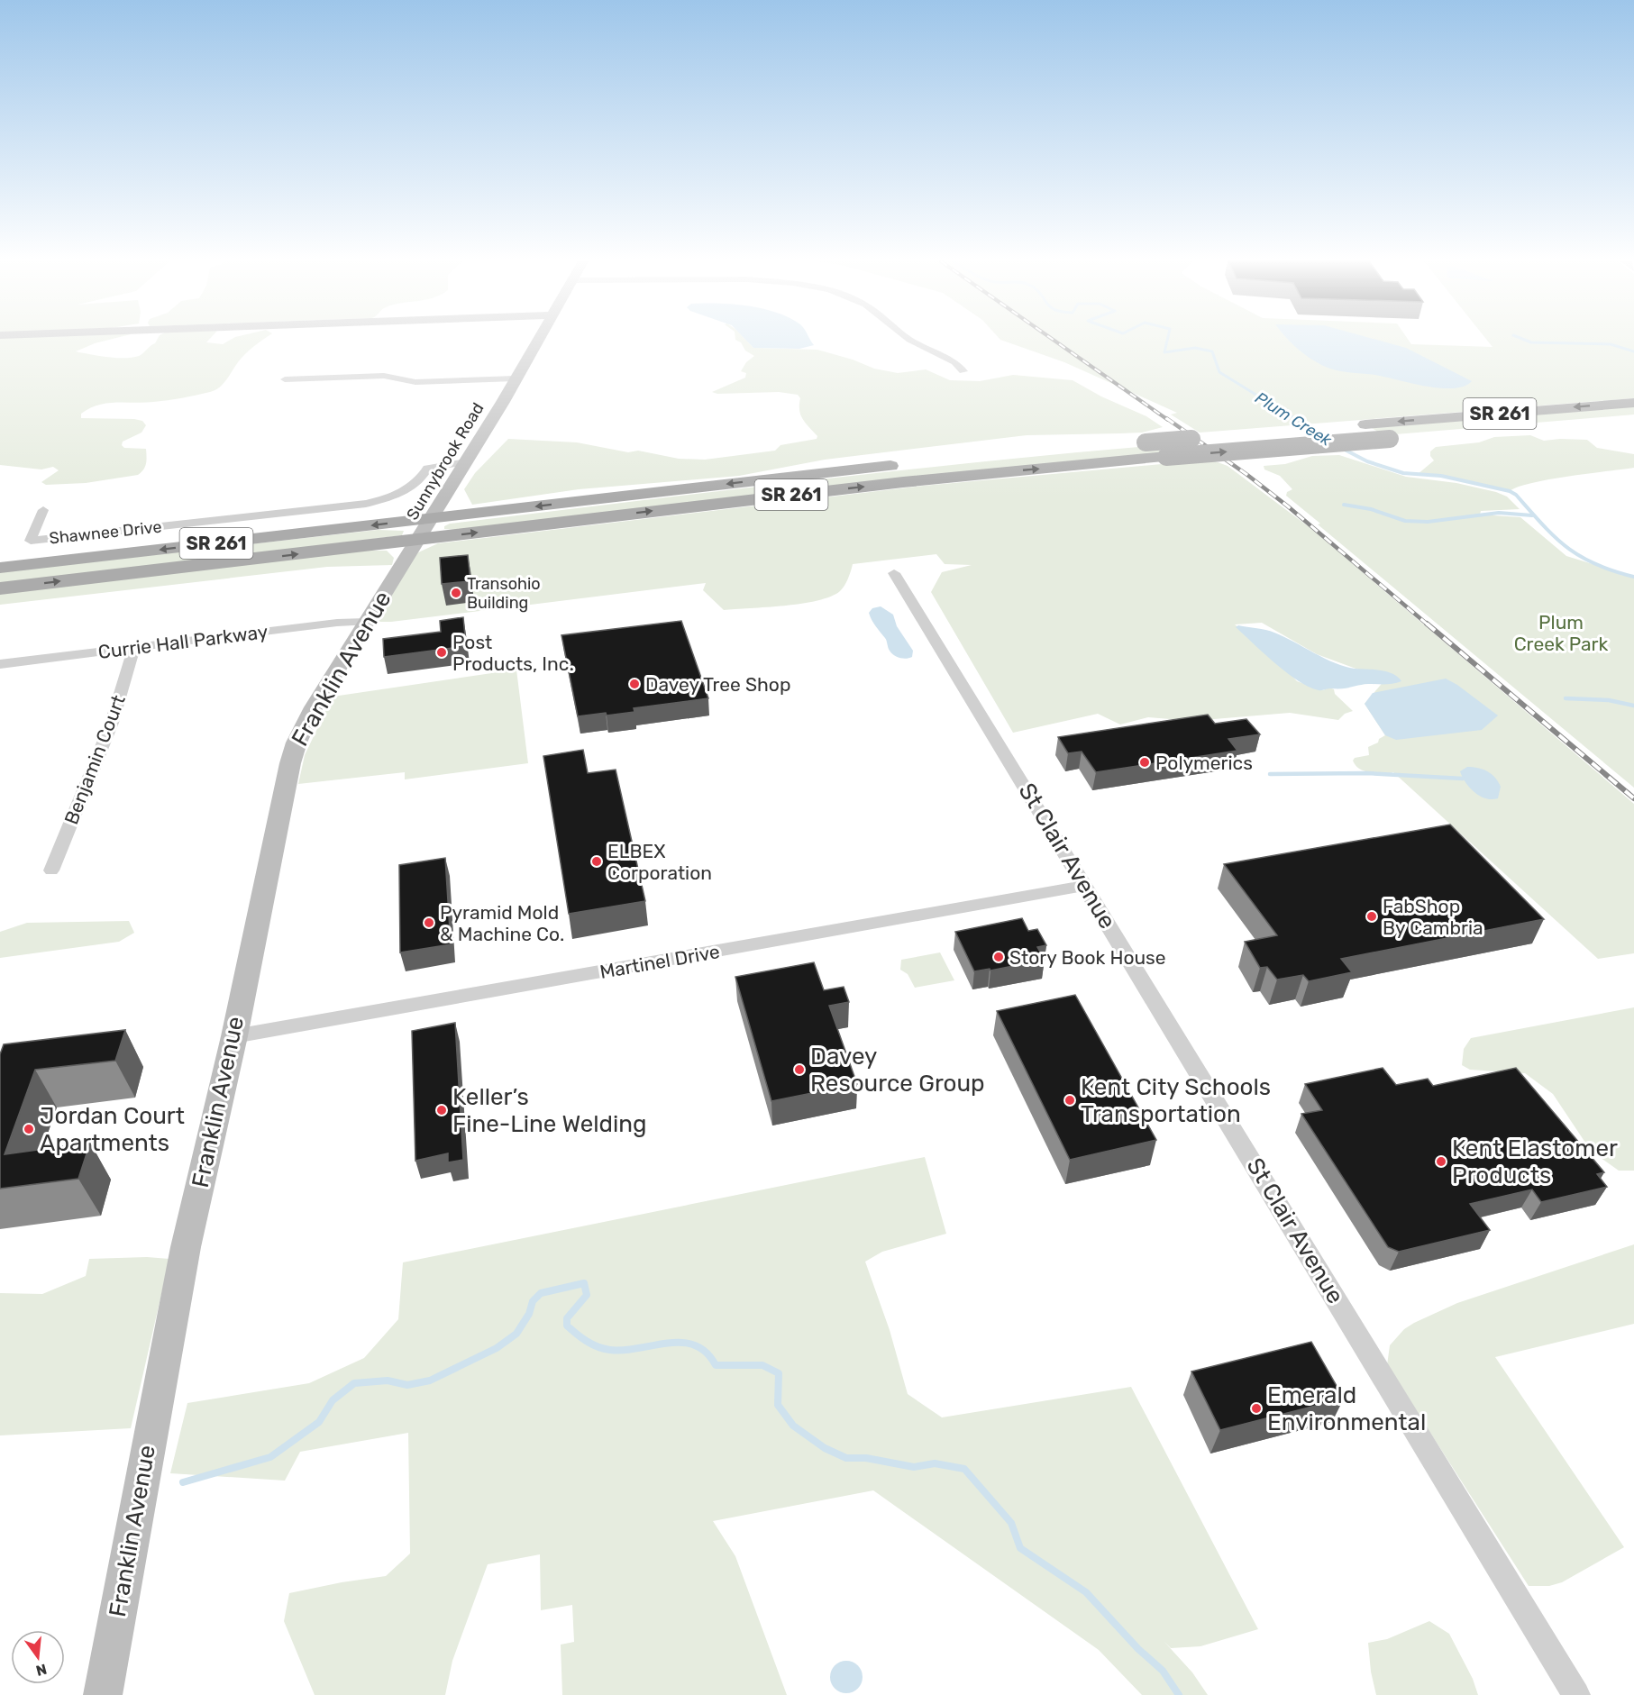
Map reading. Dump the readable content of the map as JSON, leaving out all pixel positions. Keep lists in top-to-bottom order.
{
  "streets": {
    "main road": ["SR 261"],
    "street": [
      "Sunnybrook Road",
      "Shawnee Drive",
      "Currie Hall Parkway",
      "Franklin Avenue",
      "Benjamin Court",
      "St Clair Avenue",
      "Martinel Drive"
    ]
  },
  "crossings": [
    ["SR 261", "Sunnybrook Road"],
    ["SR 261", "Franklin Avenue"],
    ["Sunnybrook Road", "Shawnee Drive"],
    ["Sunnybrook Road", "Franklin Avenue"],
    ["Currie Hall Parkway", "Franklin Avenue"],
    ["Currie Hall Parkway", "Benjamin Court"],
    ["Franklin Avenue", "Martinel Drive"],
    ["St Clair Avenue", "Martinel Drive"]
  ],
  "water": ["Plum Creek"],
  "parks": ["Plum Creek Park"],
  "places": [
    "Transohio Building",
    "Post Products, Inc.",
    "Davey Tree Shop",
    "Polymerics",
    "ELBEX Corporation",
    "FabShop By Cambria",
    "Pyramid Mold & Machine Co.",
    "Story Book House",
    "Davey Resource Group",
    "Kent City Schools Transportation",
    "Keller’s Fine-Line Welding",
    "Jordan Court Apartments",
    "Kent Elastomer Products",
    "Emerald Environmental"
  ],
  "north": "bottom"
}
